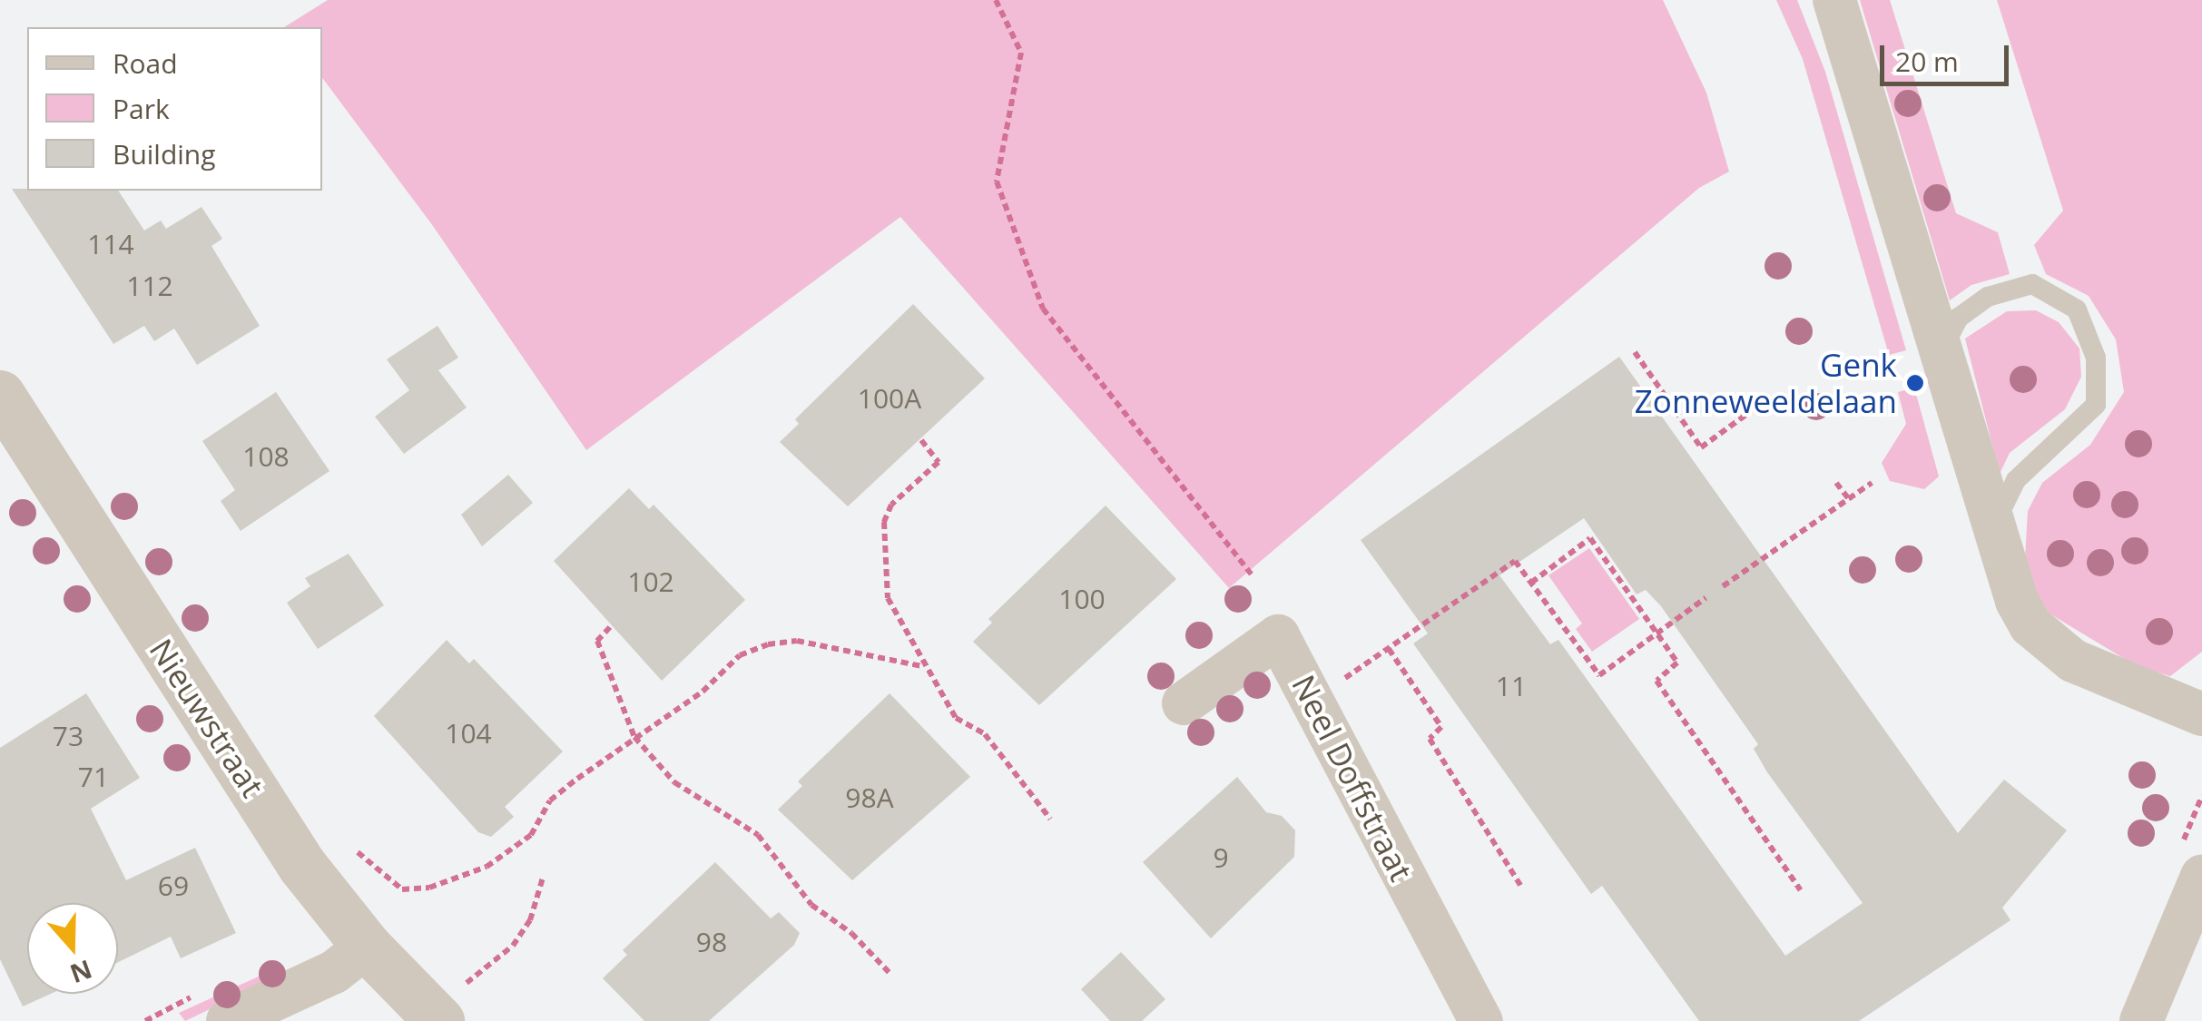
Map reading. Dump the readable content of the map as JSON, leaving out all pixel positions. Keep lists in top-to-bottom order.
{
  "streets": {
    "street": ["Nieuwstraat", "Neel Doffstraat"]
  },
  "places": ["Genk Zonneweeldelaan"],
  "house_numbers": [
    "114",
    "112",
    "100A",
    "108",
    "102",
    "100",
    "11",
    "104",
    "73",
    "71",
    "98A",
    "9",
    "69",
    "98"
  ],
  "legend": ["Road", "Park", "Building"],
  "scale_bar": "20 m",
  "north": "bottom"
}
